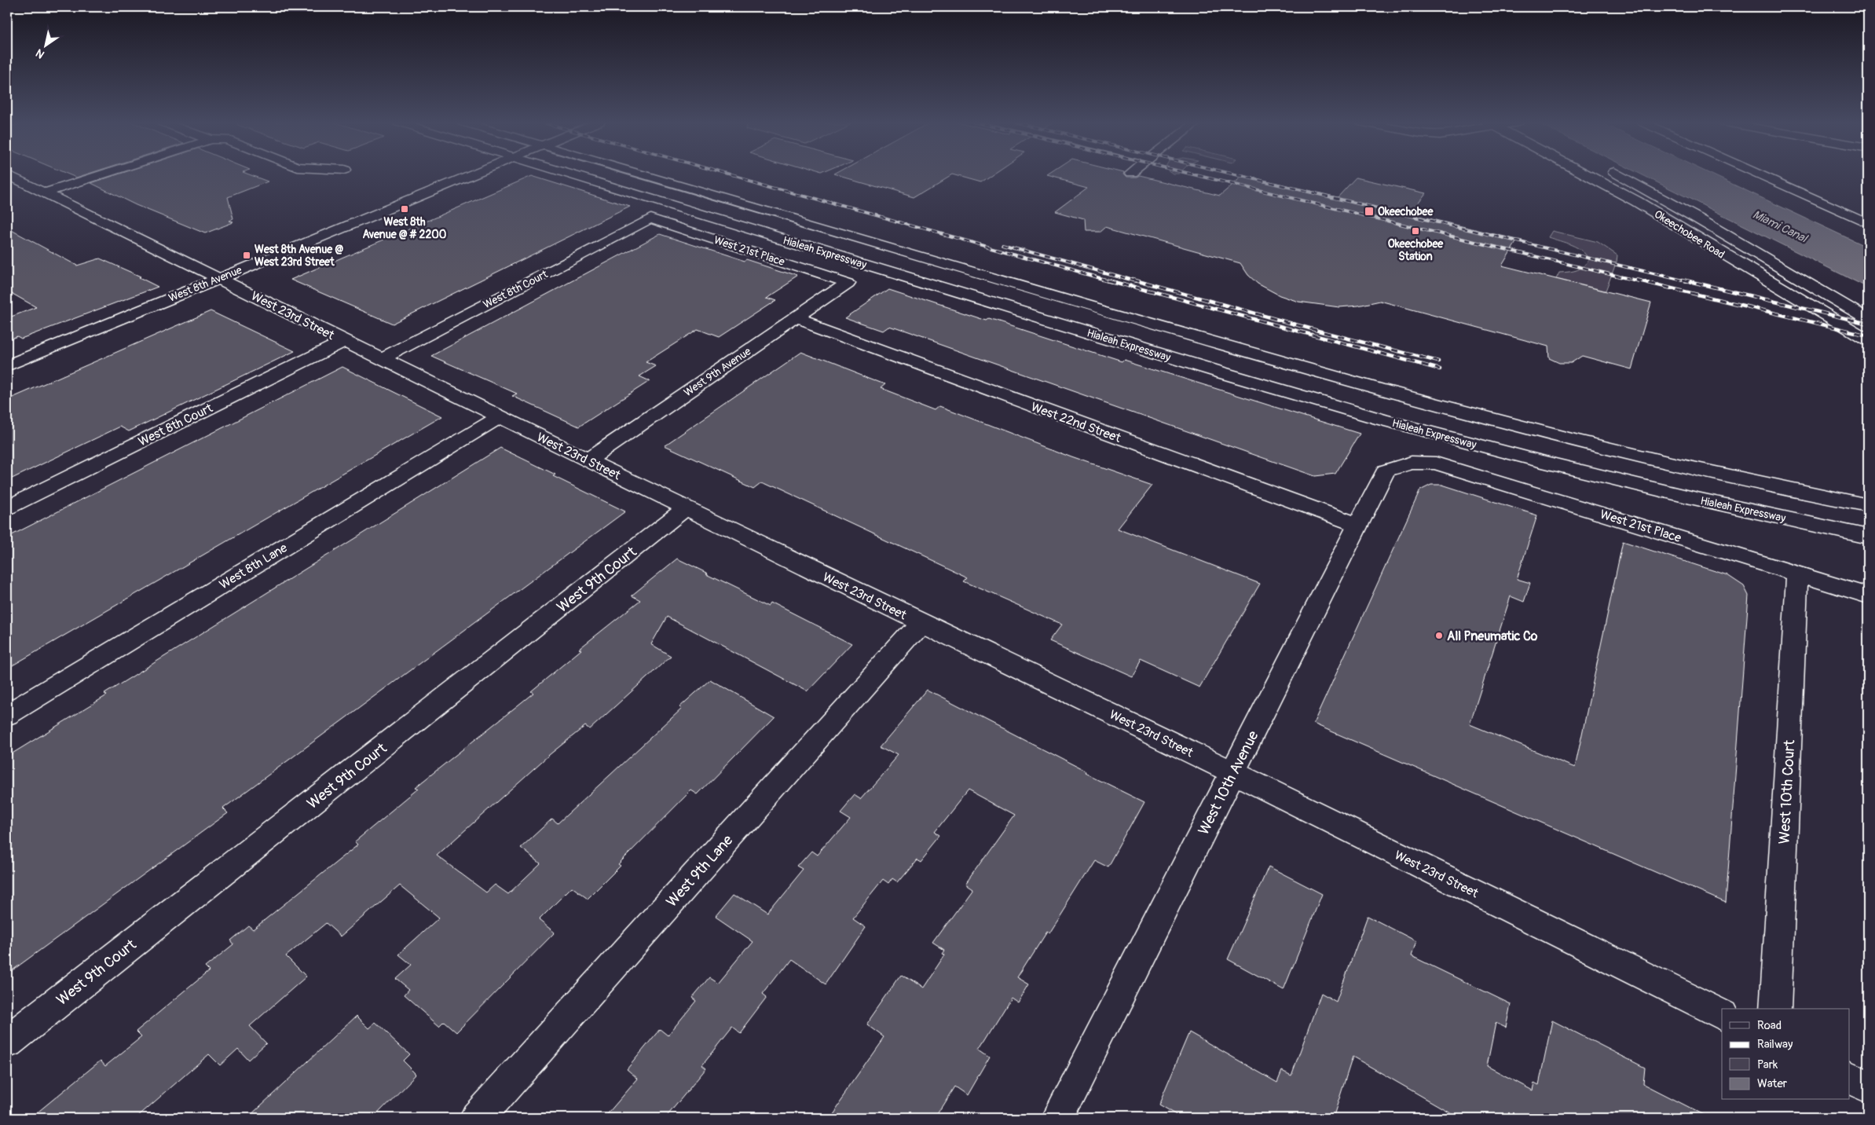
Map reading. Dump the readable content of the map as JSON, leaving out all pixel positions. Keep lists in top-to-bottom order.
{
  "streets": {
    "main road": [
      "Okeechobee Road",
      "West 21st Place",
      "Hialeah Expressway",
      "West 8th Avenue",
      "West 8th Court",
      "West 23rd Street",
      "West 9th Avenue",
      "West 22nd Street",
      "West 8th Lane",
      "West 9th Court",
      "West 10th Avenue",
      "West 10th Court",
      "West 9th Lane"
    ]
  },
  "crossings": [
    ["West 21st Place", "West 8th Court"],
    ["West 21st Place", "West 9th Avenue"],
    ["West 21st Place", "West 10th Avenue"],
    ["West 21st Place", "West 10th Court"],
    ["West 8th Avenue", "West 23rd Street"],
    ["West 8th Court", "West 23rd Street"],
    ["West 23rd Street", "West 9th Avenue"],
    ["West 23rd Street", "West 8th Lane"],
    ["West 23rd Street", "West 9th Court"],
    ["West 23rd Street", "West 10th Avenue"],
    ["West 23rd Street", "West 9th Lane"],
    ["West 9th Avenue", "West 22nd Street"],
    ["West 22nd Street", "West 10th Avenue"]
  ],
  "water": ["Miami Canal"],
  "places": {
    "transit": [
      "West 8th Avenue @ # 2200",
      "Okeechobee",
      "Okeechobee Station",
      "West 8th Avenue @ West 23rd Street"
    ],
    "other": ["All Pneumatic Co"]
  },
  "legend": [
    "Road",
    "Railway",
    "Park",
    "Water"
  ],
  "north": "bottom left"
}
